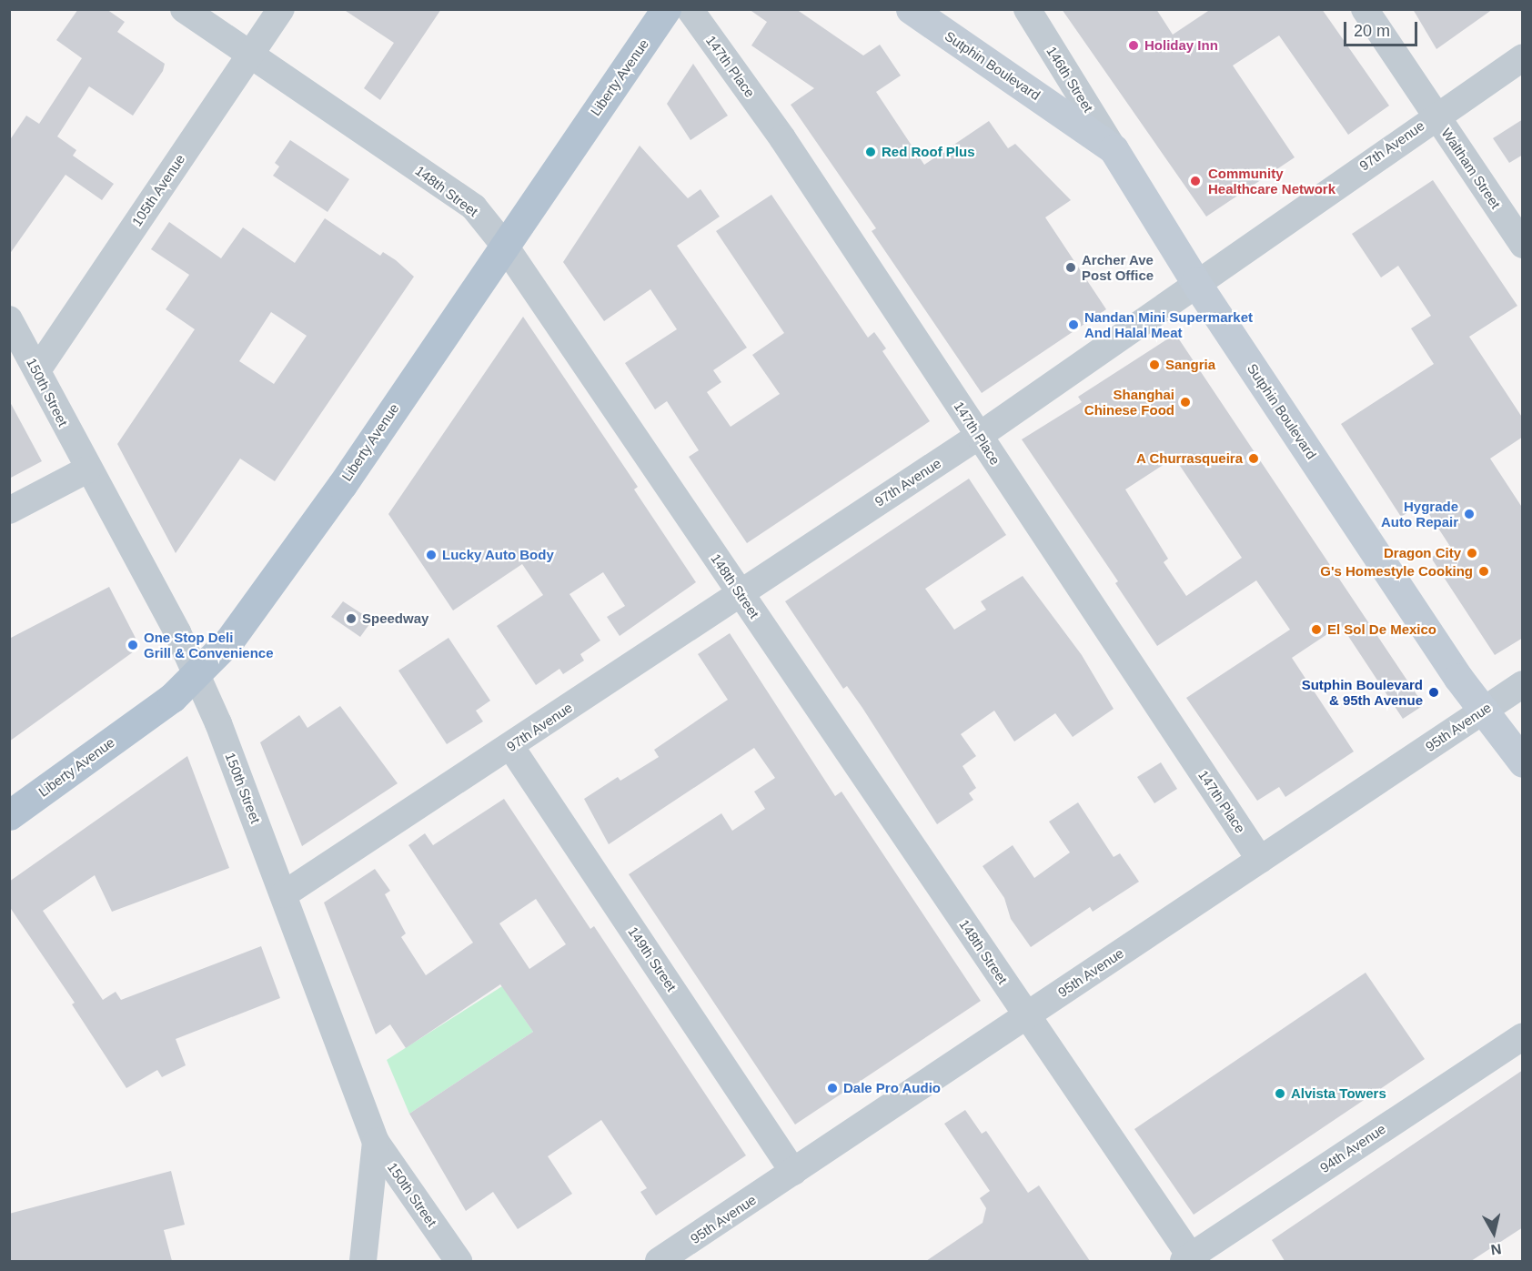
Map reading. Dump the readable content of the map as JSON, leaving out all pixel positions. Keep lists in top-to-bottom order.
{
  "streets": {
    "main road": ["Sutphin Boulevard", "Liberty Avenue"],
    "street": [
      "147th Place",
      "146th Street",
      "97th Avenue",
      "Waltham Street",
      "105th Avenue",
      "148th Street",
      "150th Street",
      "95th Avenue",
      "149th Street",
      "94th Avenue"
    ]
  },
  "crossings": [
    ["Sutphin Boulevard", "146th Street"],
    ["Sutphin Boulevard", "97th Avenue"],
    ["Sutphin Boulevard", "95th Avenue"],
    ["147th Place", "97th Avenue"],
    ["147th Place", "95th Avenue"],
    ["Liberty Avenue", "148th Street"],
    ["Liberty Avenue", "150th Street"],
    ["97th Avenue", "Waltham Street"],
    ["97th Avenue", "148th Street"],
    ["97th Avenue", "150th Street"],
    ["97th Avenue", "149th Street"],
    ["105th Avenue", "148th Street"],
    ["105th Avenue", "150th Street"],
    ["148th Street", "95th Avenue"],
    ["148th Street", "94th Avenue"],
    ["95th Avenue", "149th Street"]
  ],
  "places": [
    "Holiday Inn",
    "Red Roof Plus",
    "Community Healthcare Network",
    "Archer Ave Post Office",
    "Nandan Mini Supermarket And Halal Meat",
    "Sangria",
    "Shanghai Chinese Food",
    "A Churrasqueira",
    "Hygrade Auto Repair",
    "Dragon City",
    "Lucky Auto Body",
    "G's Homestyle Cooking",
    "Speedway",
    "El Sol De Mexico",
    "One Stop Deli Grill & Convenience",
    "Sutphin Boulevard & 95th Avenue",
    "Dale Pro Audio",
    "Alvista Towers"
  ],
  "scale_bar": "20 m",
  "north": "bottom"
}
